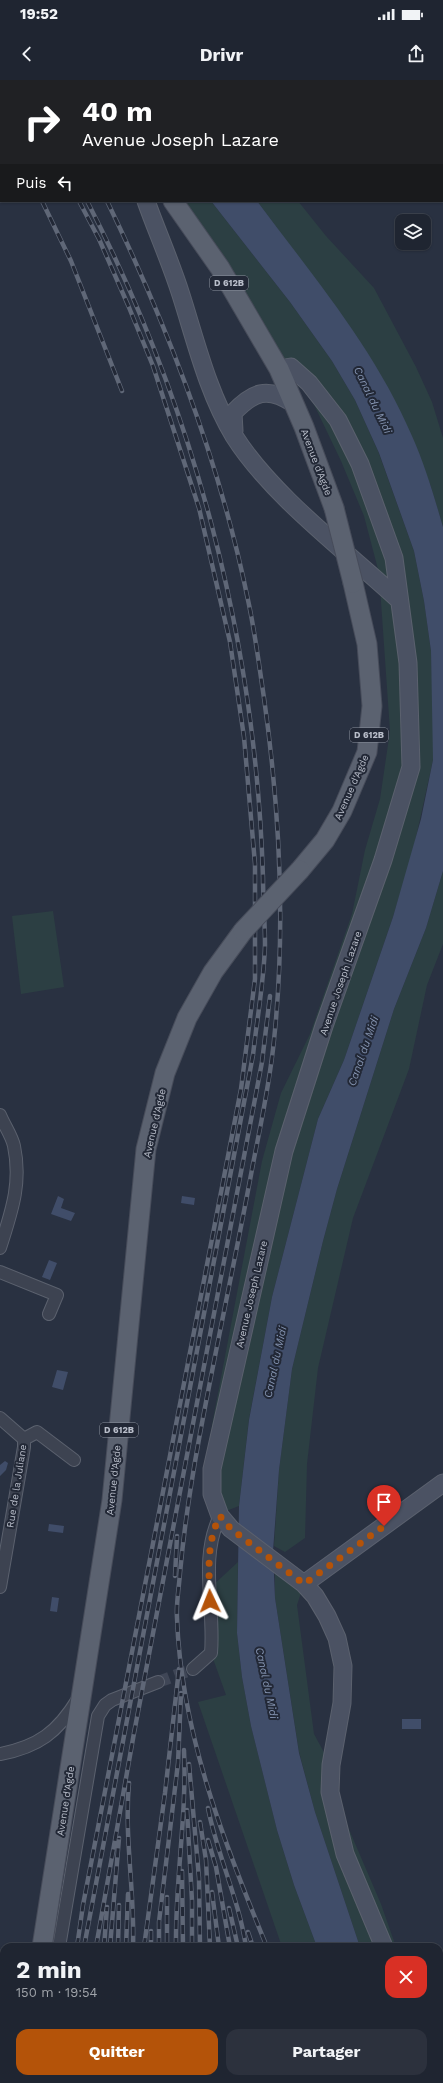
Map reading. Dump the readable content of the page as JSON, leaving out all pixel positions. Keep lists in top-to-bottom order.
{
  "streets": {
    "main road": ["D 612B", "Avenue d'Agde", "Avenue Joseph Lazare"],
    "street": ["Rue de la Juliane"]
  },
  "crossings": [
    ["D 612B", "Avenue d'Agde"],
    ["D 612B", "Avenue Joseph Lazare"],
    ["Avenue d'Agde", "Avenue Joseph Lazare"]
  ],
  "water": ["Canal du Midi"],
  "page": {
    "status": "19:52",
    "header": "Drivr",
    "turn": ["40 m", "Avenue Joseph Lazare"],
    "then": "Puis",
    "heading": ["2 min", "150 m · 19:54"],
    "buttons": ["Quitter", "Partager"]
  }
}
